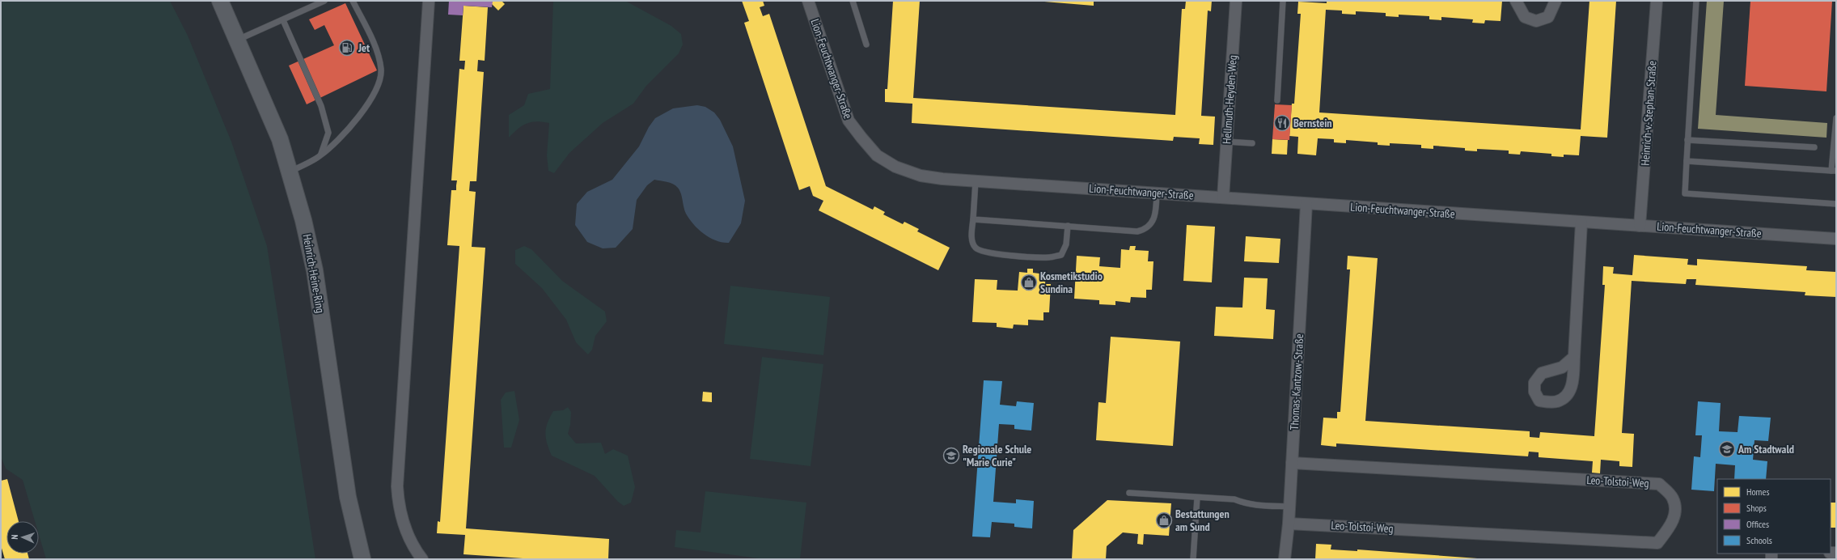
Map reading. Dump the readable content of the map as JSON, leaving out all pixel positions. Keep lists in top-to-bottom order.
{
  "streets": {
    "main road": ["Heinrich-Heine-Ring"],
    "street": [
      "Lion-Feuchtwanger-Straße",
      "Hellmuth-Heyden-Weg",
      "Heinrich-v.-Stephan-Straße",
      "Thomas-Kantzow-Straße",
      "Leo-Tolstoi-Weg"
    ]
  },
  "crossings": [
    ["Lion-Feuchtwanger-Straße", "Hellmuth-Heyden-Weg"],
    ["Lion-Feuchtwanger-Straße", "Heinrich-v.-Stephan-Straße"],
    ["Lion-Feuchtwanger-Straße", "Thomas-Kantzow-Straße"],
    ["Thomas-Kantzow-Straße", "Leo-Tolstoi-Weg"]
  ],
  "places": {
    "fuel station": ["Jet"],
    "restaurant": ["Bernstein"],
    "shop": ["Kosmetikstudio Sundina", "Bestattungen am Sund"],
    "school or university": ["Am Stadtwald", "Regionale Schule \"Marie Curie\""]
  },
  "legend": [
    "Homes",
    "Shops",
    "Offices",
    "Schools"
  ],
  "north": "left"
}
